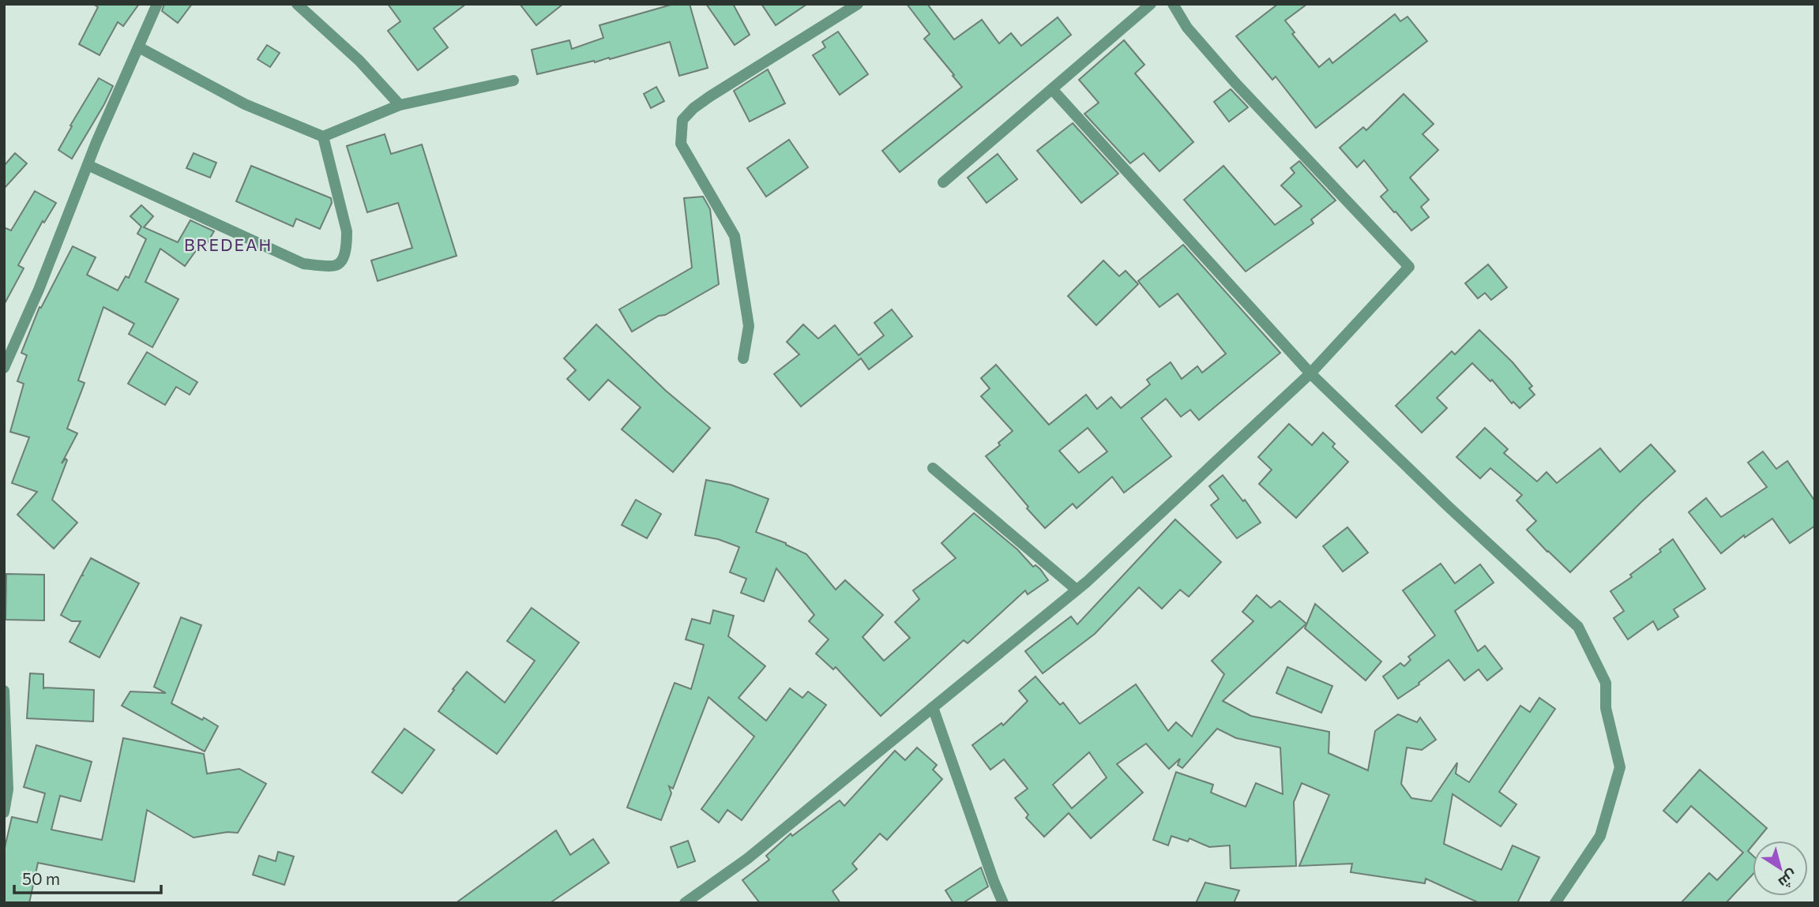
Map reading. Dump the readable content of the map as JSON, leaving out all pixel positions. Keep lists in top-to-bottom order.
{
  "districts": ["BREDEAH"],
  "scale_bar": "50 m",
  "north": "bottom right"
}
